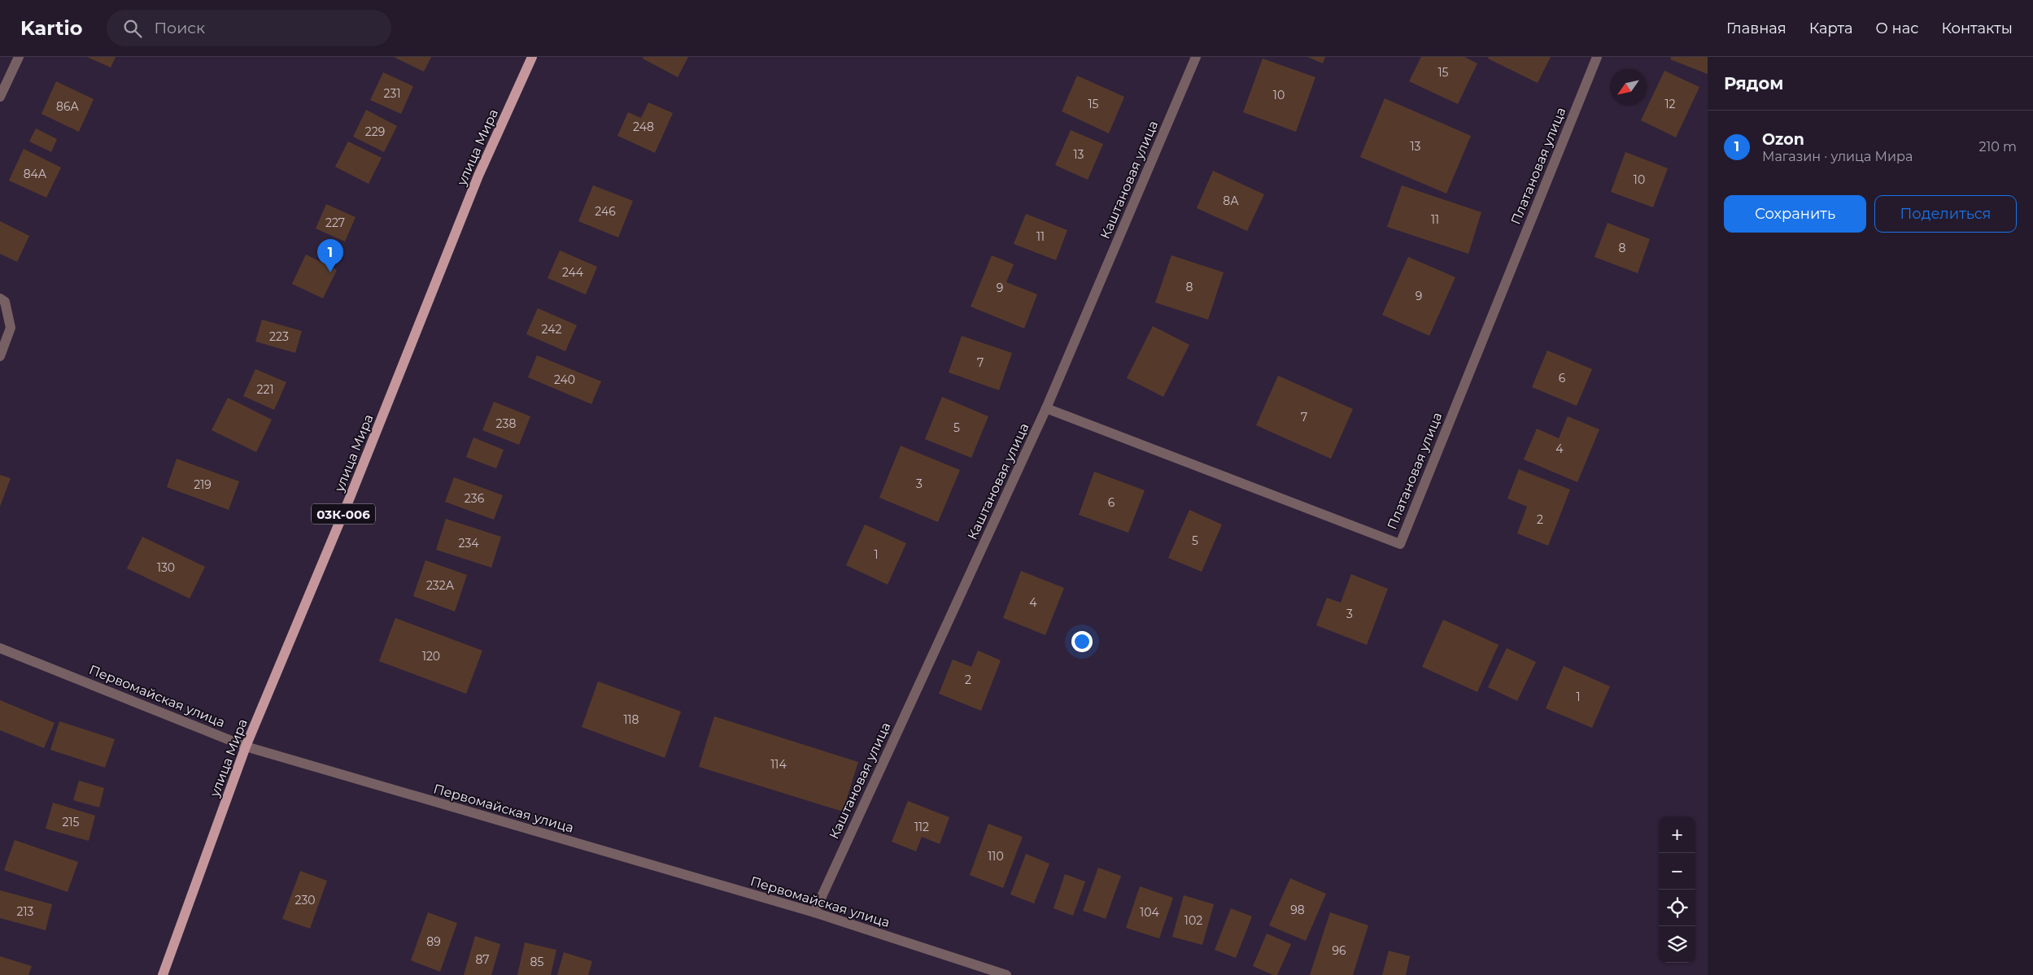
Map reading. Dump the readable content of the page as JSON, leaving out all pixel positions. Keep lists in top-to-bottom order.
{
  "streets": {
    "main road": ["улица Мира", "03К-006"],
    "street": ["Платановая улица", "Каштановая улица", "Первомайская улица"]
  },
  "crossings": [
    ["улица Мира", "Первомайская улица"],
    ["Платановая улица", "Каштановая улица"],
    ["Каштановая улица", "Первомайская улица"]
  ],
  "house_numbers": [
    "15",
    "231",
    "10",
    "15",
    "12",
    "86А",
    "248",
    "229",
    "13",
    "13",
    "84А",
    "10",
    "8А",
    "246",
    "11",
    "227",
    "11",
    "8",
    "244",
    "8",
    "9",
    "9",
    "242",
    "223",
    "7",
    "6",
    "240",
    "221",
    "7",
    "238",
    "5",
    "4",
    "3",
    "219",
    "236",
    "6",
    "2",
    "5",
    "234",
    "1",
    "130",
    "232А",
    "4",
    "3",
    "120",
    "2",
    "1",
    "118",
    "114",
    "215",
    "112",
    "110",
    "230",
    "98",
    "213",
    "104",
    "102",
    "89",
    "96",
    "87",
    "85"
  ],
  "north": "bottom left",
  "page": {
    "header": "Kartio",
    "search": "Поиск",
    "nav": [
      "Главная",
      "Карта",
      "О нас",
      "Контакты"
    ],
    "heading": "Рядом",
    "list": [
      {
        "mark": "1",
        "name": "Ozon",
        "note": "Магазин · улица Мира",
        "value": "210 m"
      }
    ],
    "buttons": ["Сохранить", "Поделиться"],
    "pins": "1",
    "map_buttons": ["+", "−"]
  }
}
